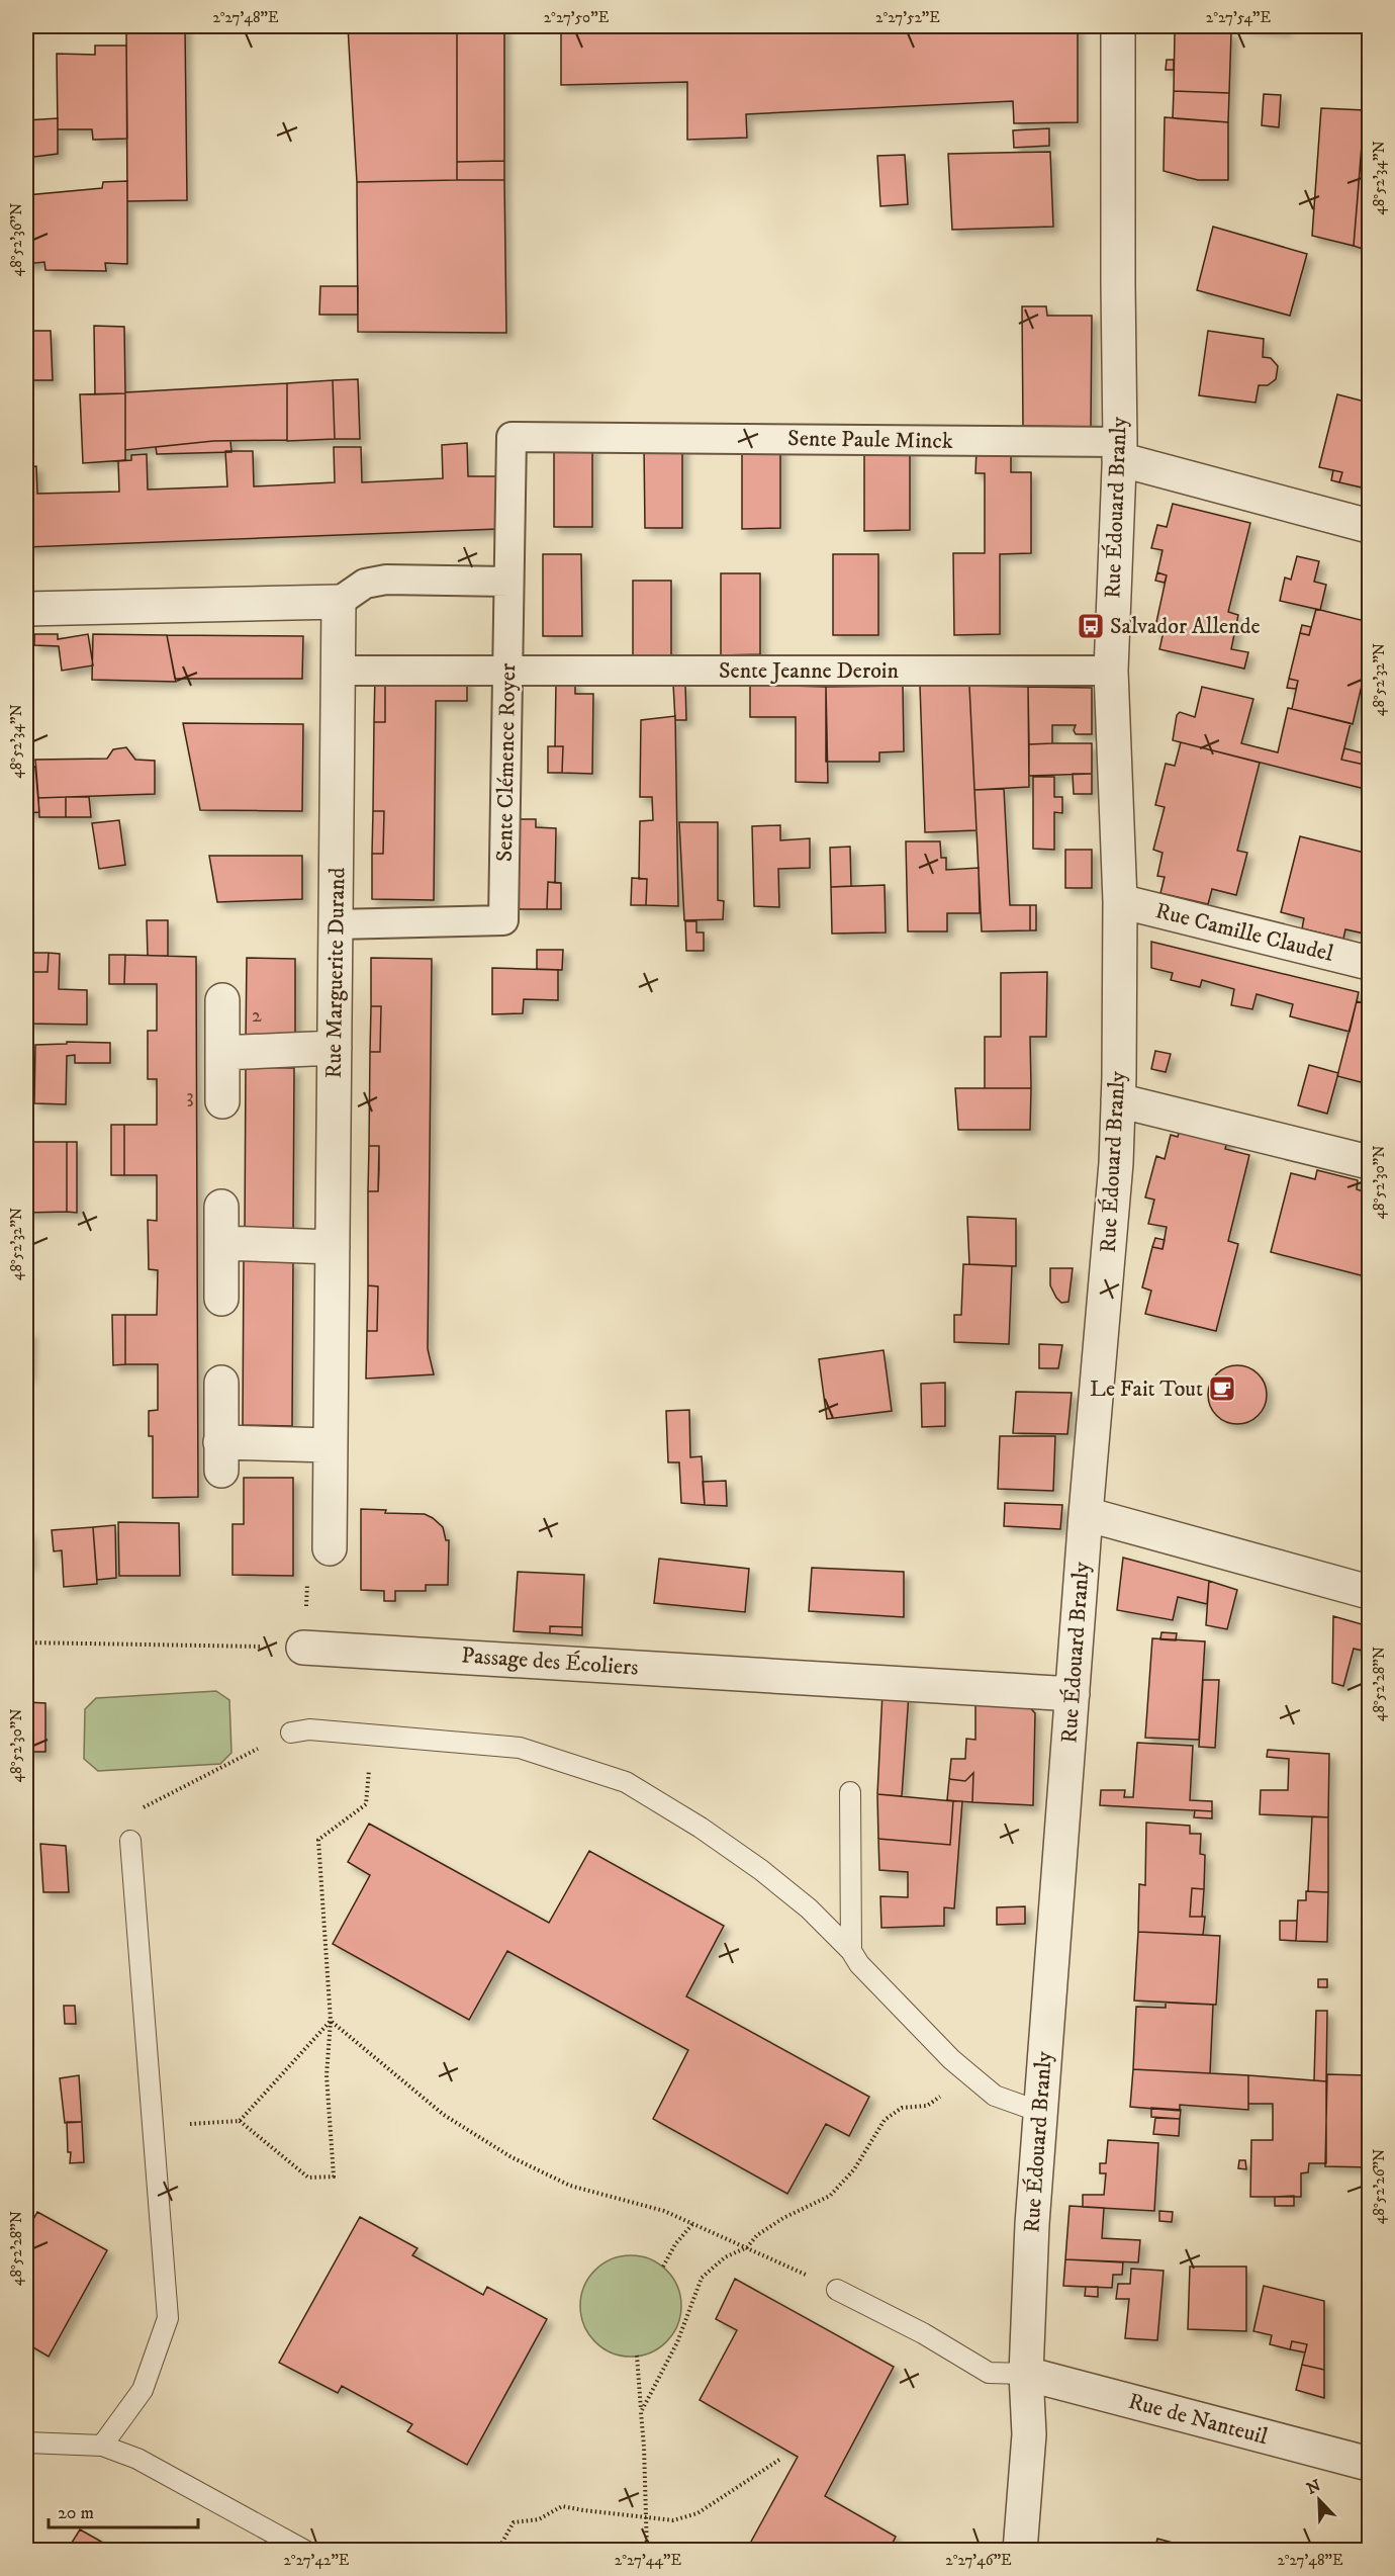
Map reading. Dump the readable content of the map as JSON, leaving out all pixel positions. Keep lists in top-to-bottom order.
{
  "streets": {
    "street": [
      "Sente Paule Minck",
      "Rue Édouard Branly",
      "Sente Jeanne Deroin",
      "Sente Clémence Royer",
      "Rue Camille Claudel",
      "Rue Marguerite Durand",
      "Passage des Écoliers",
      "Rue de Nanteuil"
    ]
  },
  "crossings": [
    ["Sente Paule Minck", "Rue Édouard Branly"],
    ["Sente Paule Minck", "Sente Clémence Royer"],
    ["Rue Édouard Branly", "Sente Jeanne Deroin"],
    ["Rue Édouard Branly", "Rue Camille Claudel"],
    ["Rue Édouard Branly", "Passage des Écoliers"],
    ["Rue Édouard Branly", "Rue de Nanteuil"],
    ["Sente Jeanne Deroin", "Sente Clémence Royer"],
    ["Sente Jeanne Deroin", "Rue Marguerite Durand"],
    ["Sente Clémence Royer", "Rue Marguerite Durand"]
  ],
  "places": {
    "bus stop": ["Salvador Allende"],
    "cafe": ["Le Fait Tout"]
  },
  "house_numbers": ["2", "3"],
  "scale_bar": "20 m",
  "north": "top left",
  "coordinates": [
    "2°27'48\"E",
    "2°27'50\"E",
    "2°27'52\"E",
    "2°27'54\"E",
    "48°52'34\"N",
    "48°52'36\"N",
    "48°52'32\"N",
    "48°52'30\"N",
    "48°52'28\"N",
    "48°52'26\"N",
    "2°27'42\"E",
    "2°27'44\"E",
    "2°27'46\"E"
  ]
}
